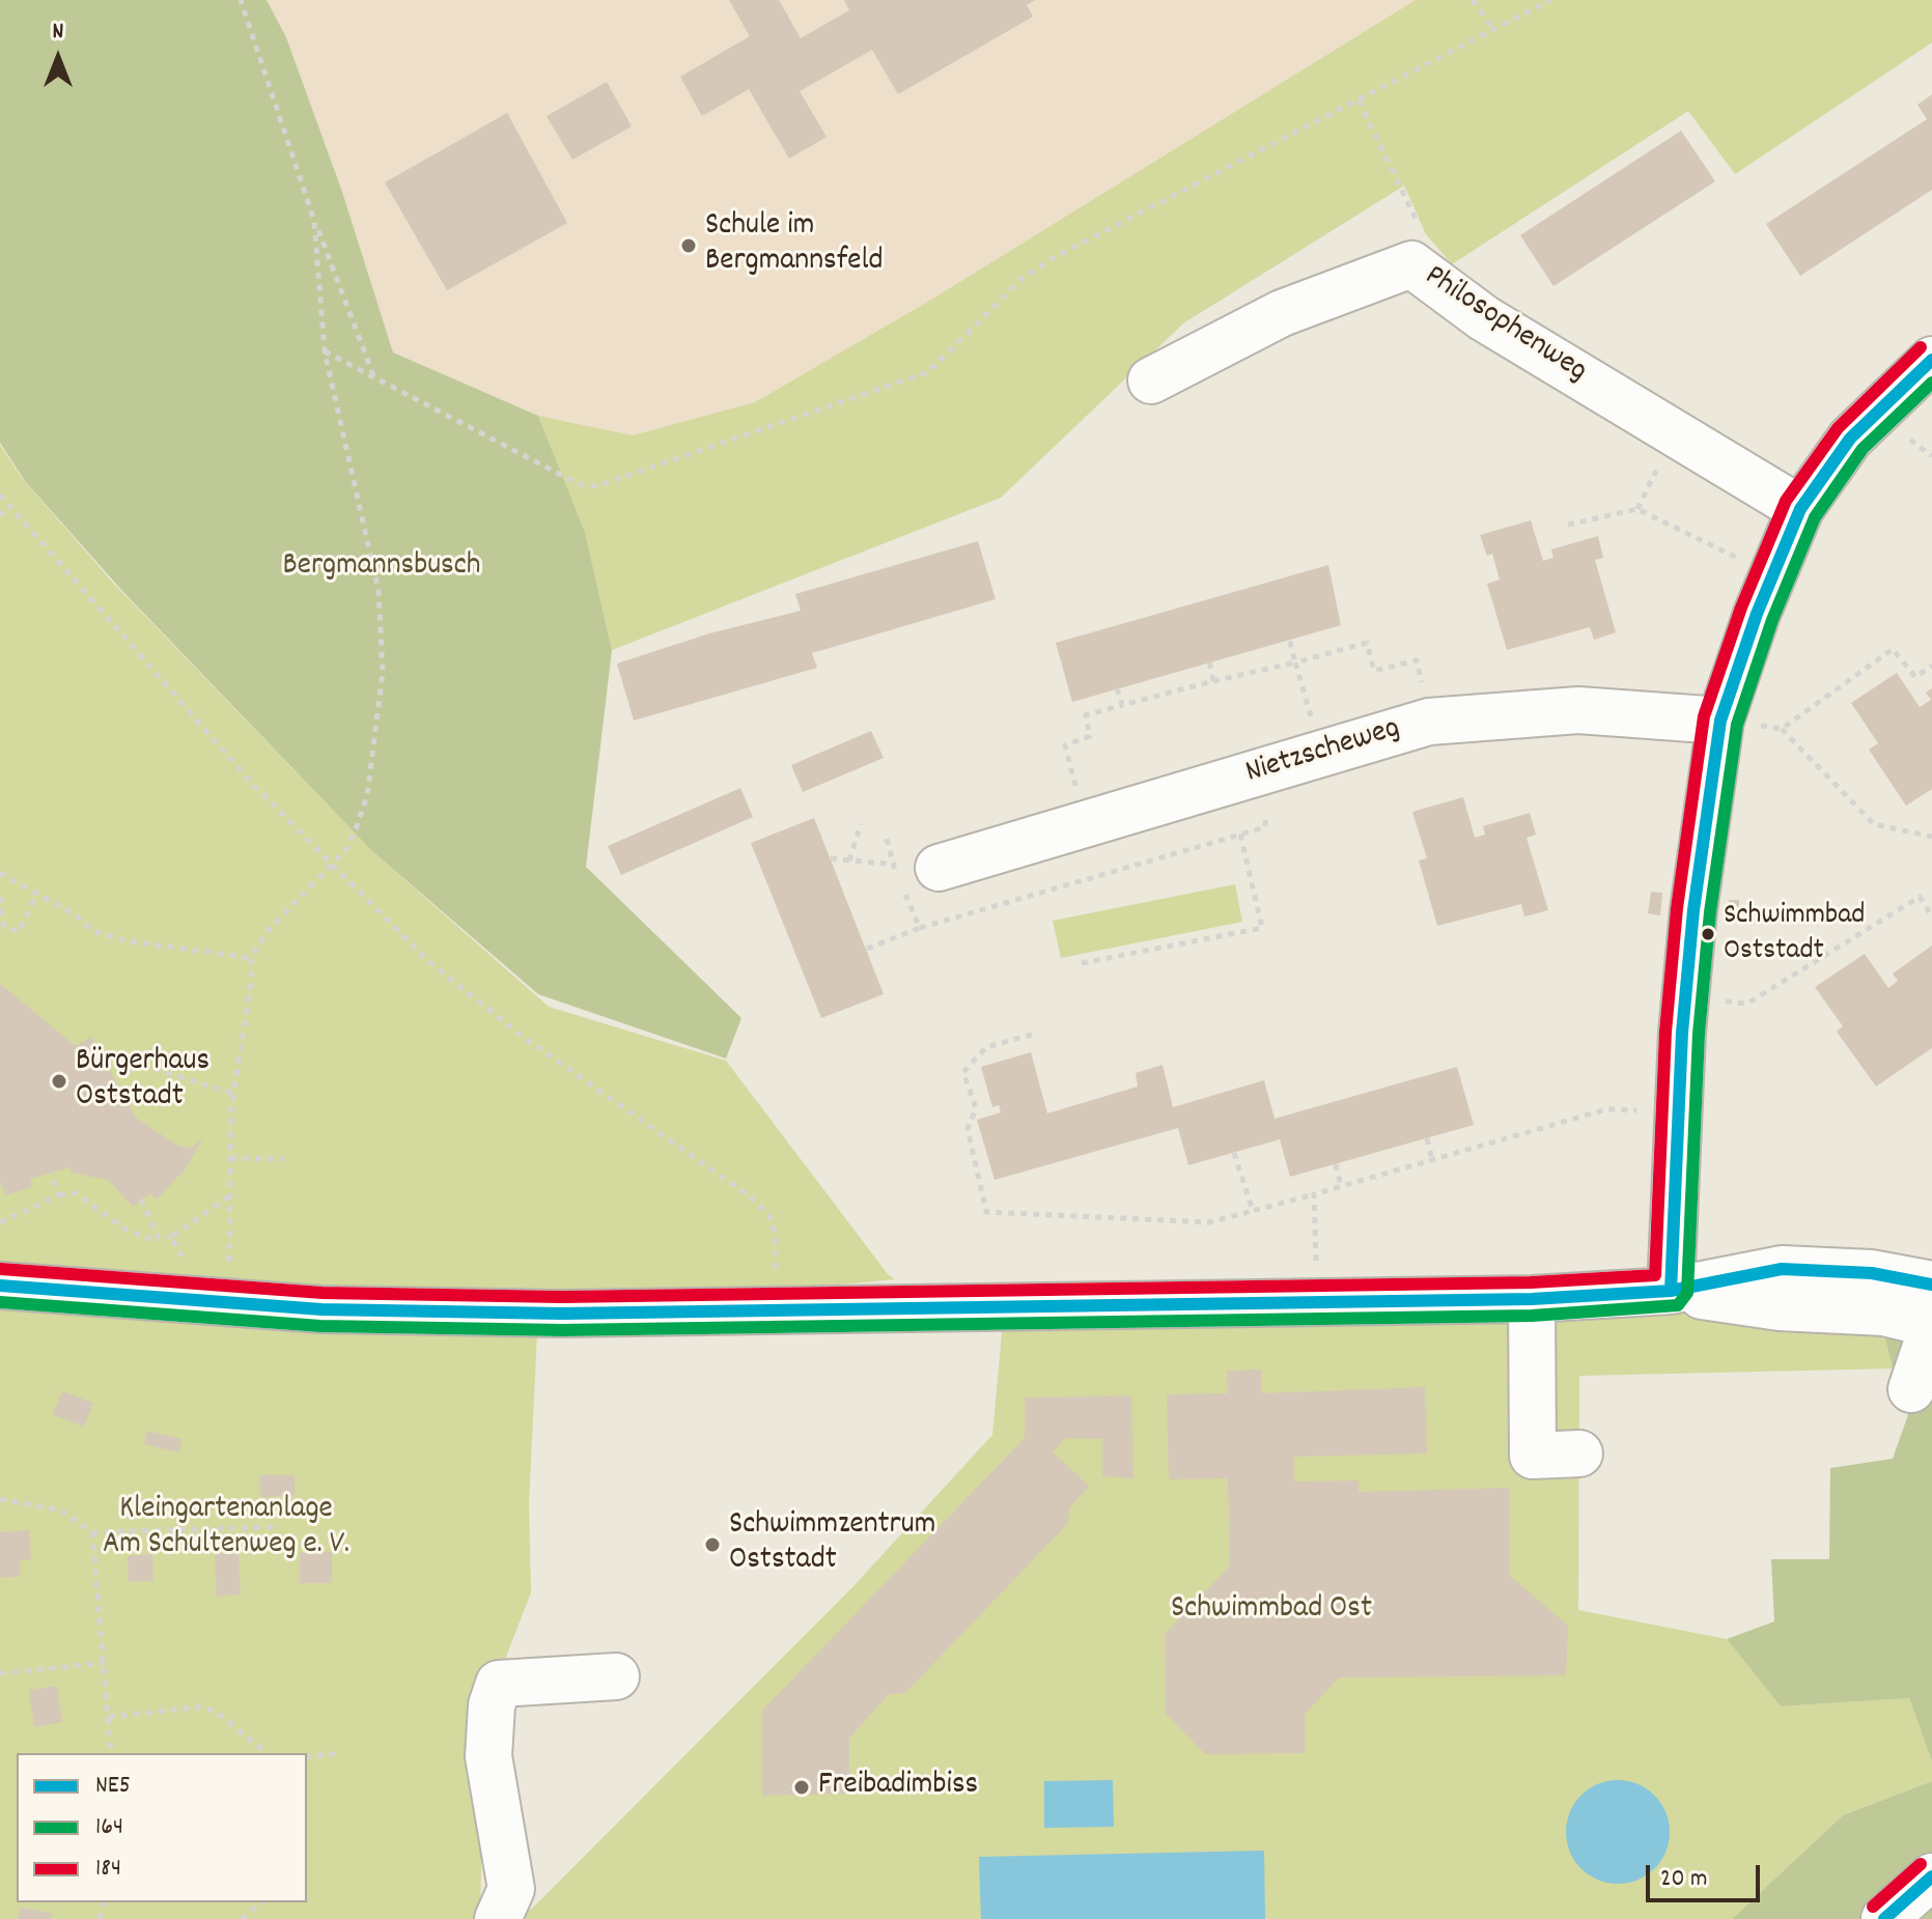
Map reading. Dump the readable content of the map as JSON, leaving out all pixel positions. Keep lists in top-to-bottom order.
{
  "streets": {
    "street": ["Philosophenweg", "Nietzscheweg"]
  },
  "parks": ["Bergmannsbusch", "Kleingartenanlage Am Schultenweg e. V.", "Schwimmbad Ost"],
  "places": [
    "Schule im Bergmannsfeld",
    "Schwimmbad Oststadt",
    "Bürgerhaus Oststadt",
    "Schwimmzentrum Oststadt",
    "Freibadimbiss"
  ],
  "lines": ["transit line 184", "transit line NE5", "transit line 164"],
  "legend": ["NE5", "164", "184"],
  "scale_bar": "20 m",
  "north": "top"
}
